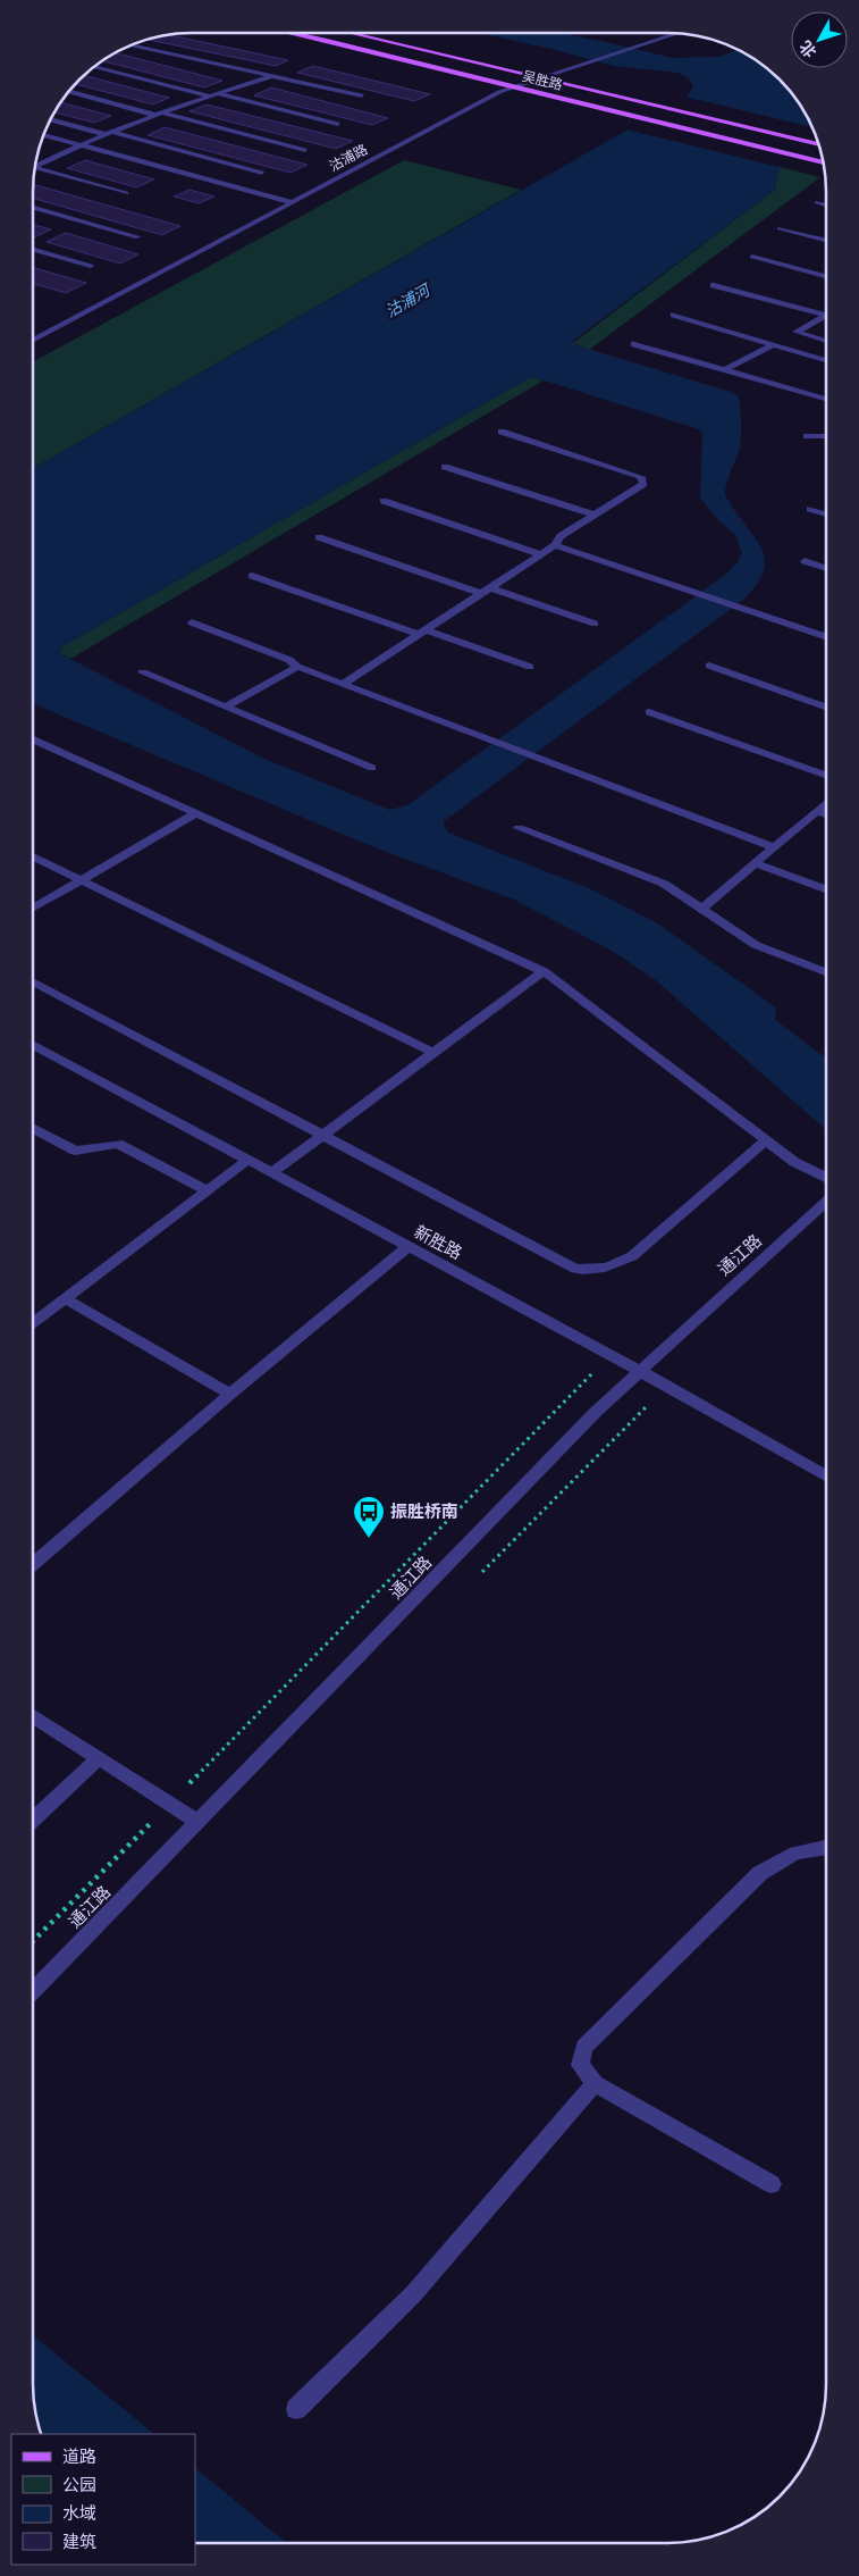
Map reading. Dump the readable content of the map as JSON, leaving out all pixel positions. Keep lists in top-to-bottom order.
{
  "streets": {
    "main road": ["吴胜路"],
    "street": ["沽浦路", "新胜路", "通江路"]
  },
  "crossings": [
    ["吴胜路", "沽浦路"],
    ["新胜路", "通江路"]
  ],
  "water": ["沽浦河"],
  "places": {
    "bus stop": ["振胜桥南"]
  },
  "legend": [
    "道路",
    "公园",
    "水域",
    "建筑"
  ],
  "north": "bottom left"
}
